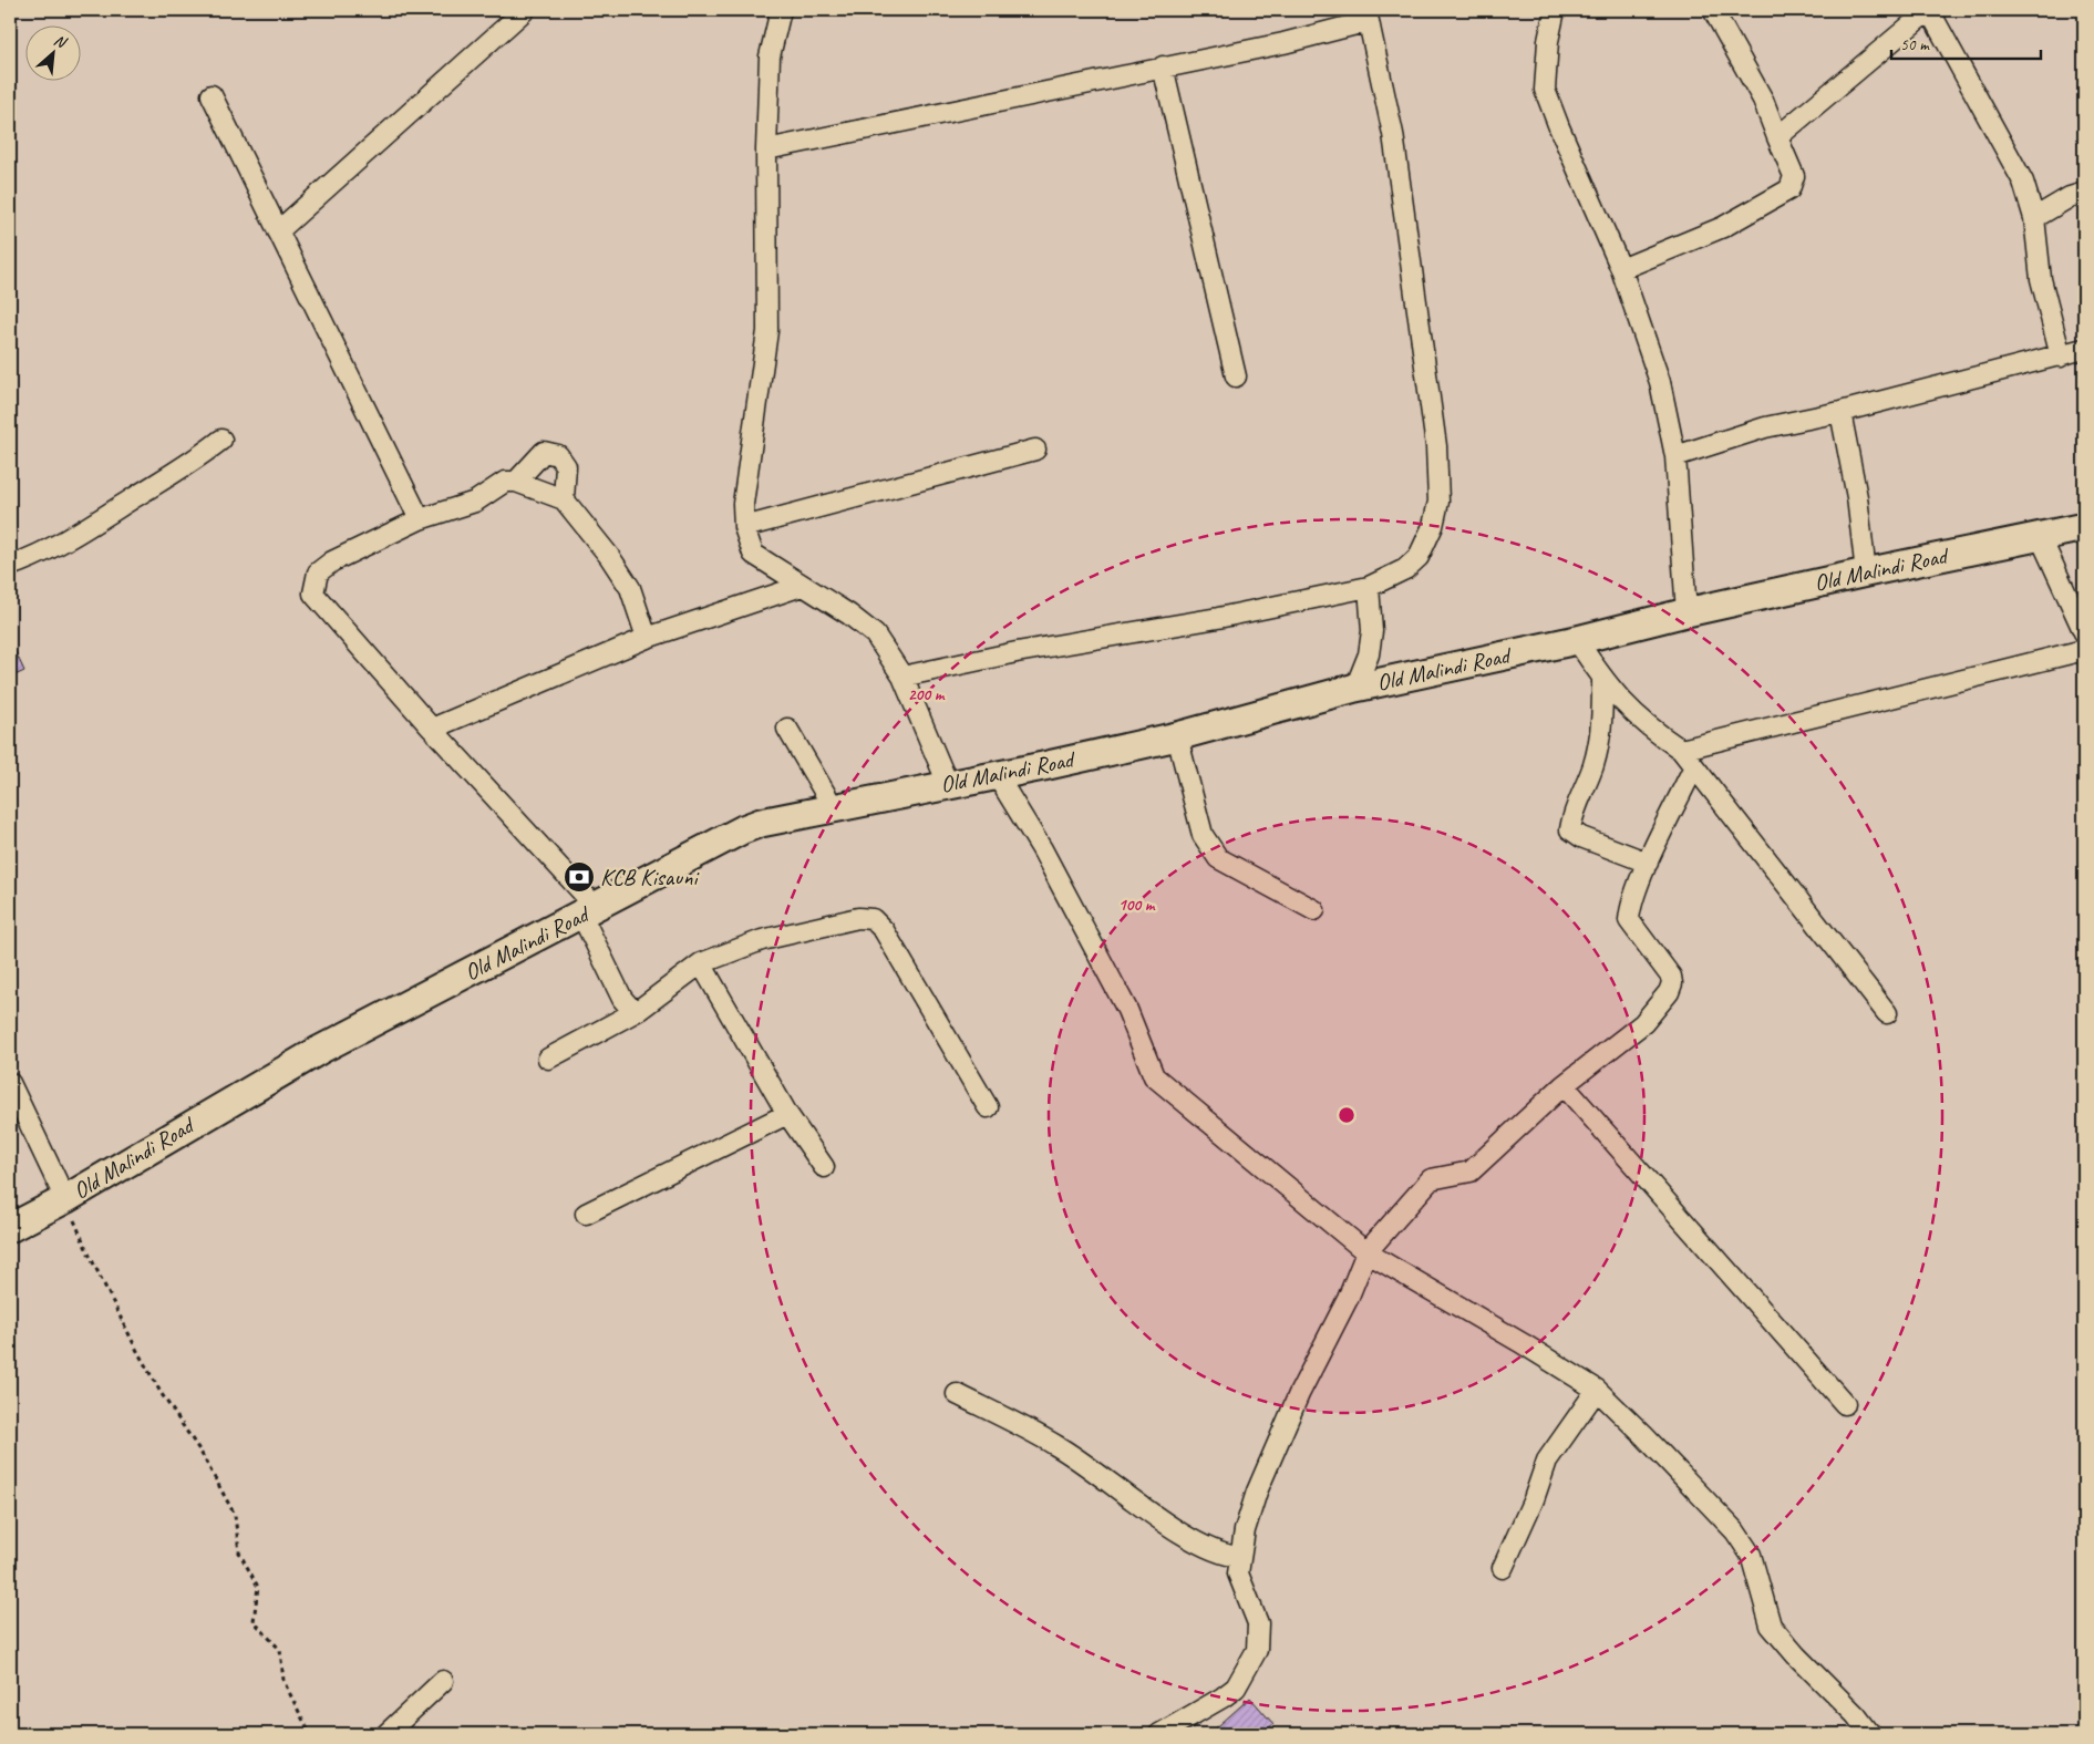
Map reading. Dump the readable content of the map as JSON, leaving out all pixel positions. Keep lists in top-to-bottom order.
{
  "streets": {
    "main road": ["Old Malindi Road"]
  },
  "places": {
    "bank": ["KCB Kisauni"]
  },
  "scale_bar": "50 m",
  "north": "top right",
  "rings": ["200 m", "100 m"]
}
